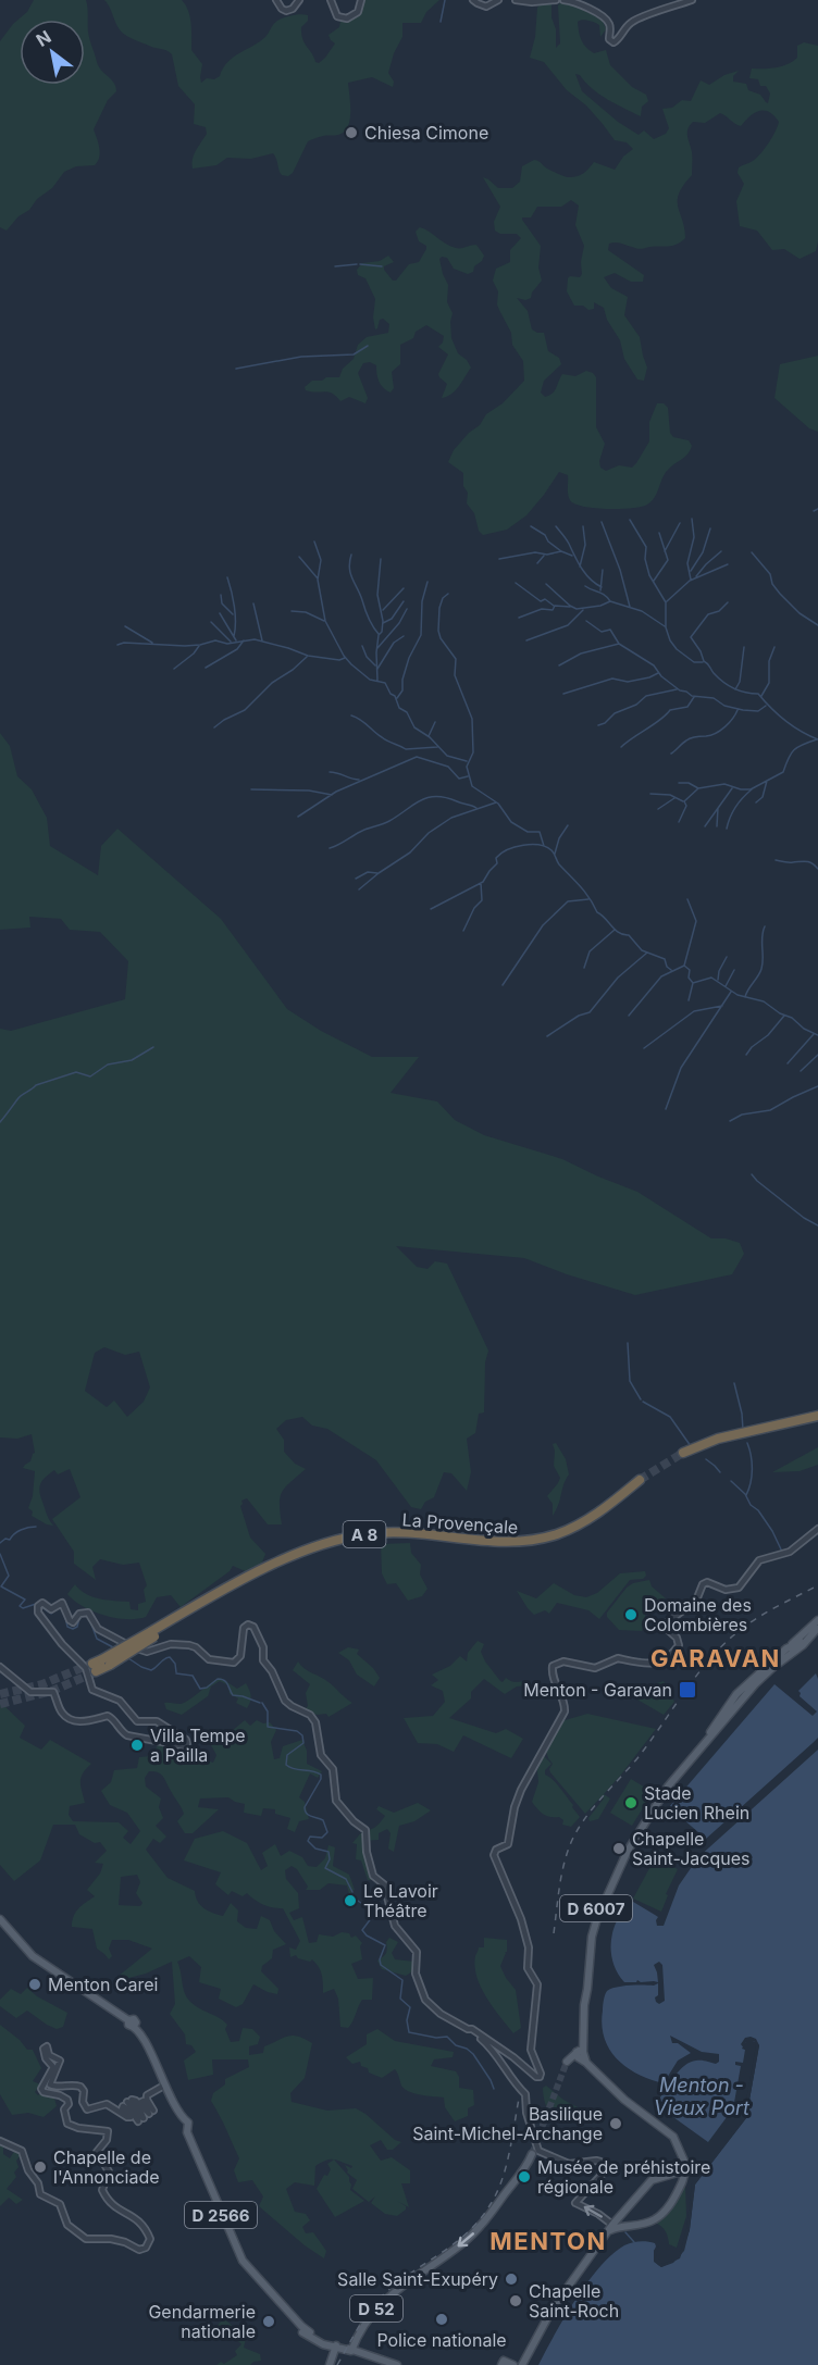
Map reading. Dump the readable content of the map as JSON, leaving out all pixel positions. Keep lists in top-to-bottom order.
{
  "streets": {
    "highway": ["La Provençale", "A 8"],
    "main road": ["D 6007", "D 2566", "D 52"]
  },
  "crossings": [
    ["D 2566", "D 52"]
  ],
  "districts": ["GARAVAN", "MENTON"],
  "water": ["Menton - Vieux Port"],
  "places": {
    "other": [
      "Chiesa Cimone",
      "Domaine des Colombières",
      "Villa Tempe a Pailla",
      "Stade Lucien Rhein",
      "Chapelle Saint-Jacques",
      "Le Lavoir Théâtre",
      "Menton Carei",
      "Basilique Saint-Michel-Archange",
      "Chapelle de l'Annonciade",
      "Musée de préhistoire régionale",
      "Salle Saint-Exupéry",
      "Chapelle Saint-Roch",
      "Police nationale",
      "Gendarmerie nationale"
    ],
    "transit": ["Menton - Garavan"]
  },
  "north": "top left"
}
